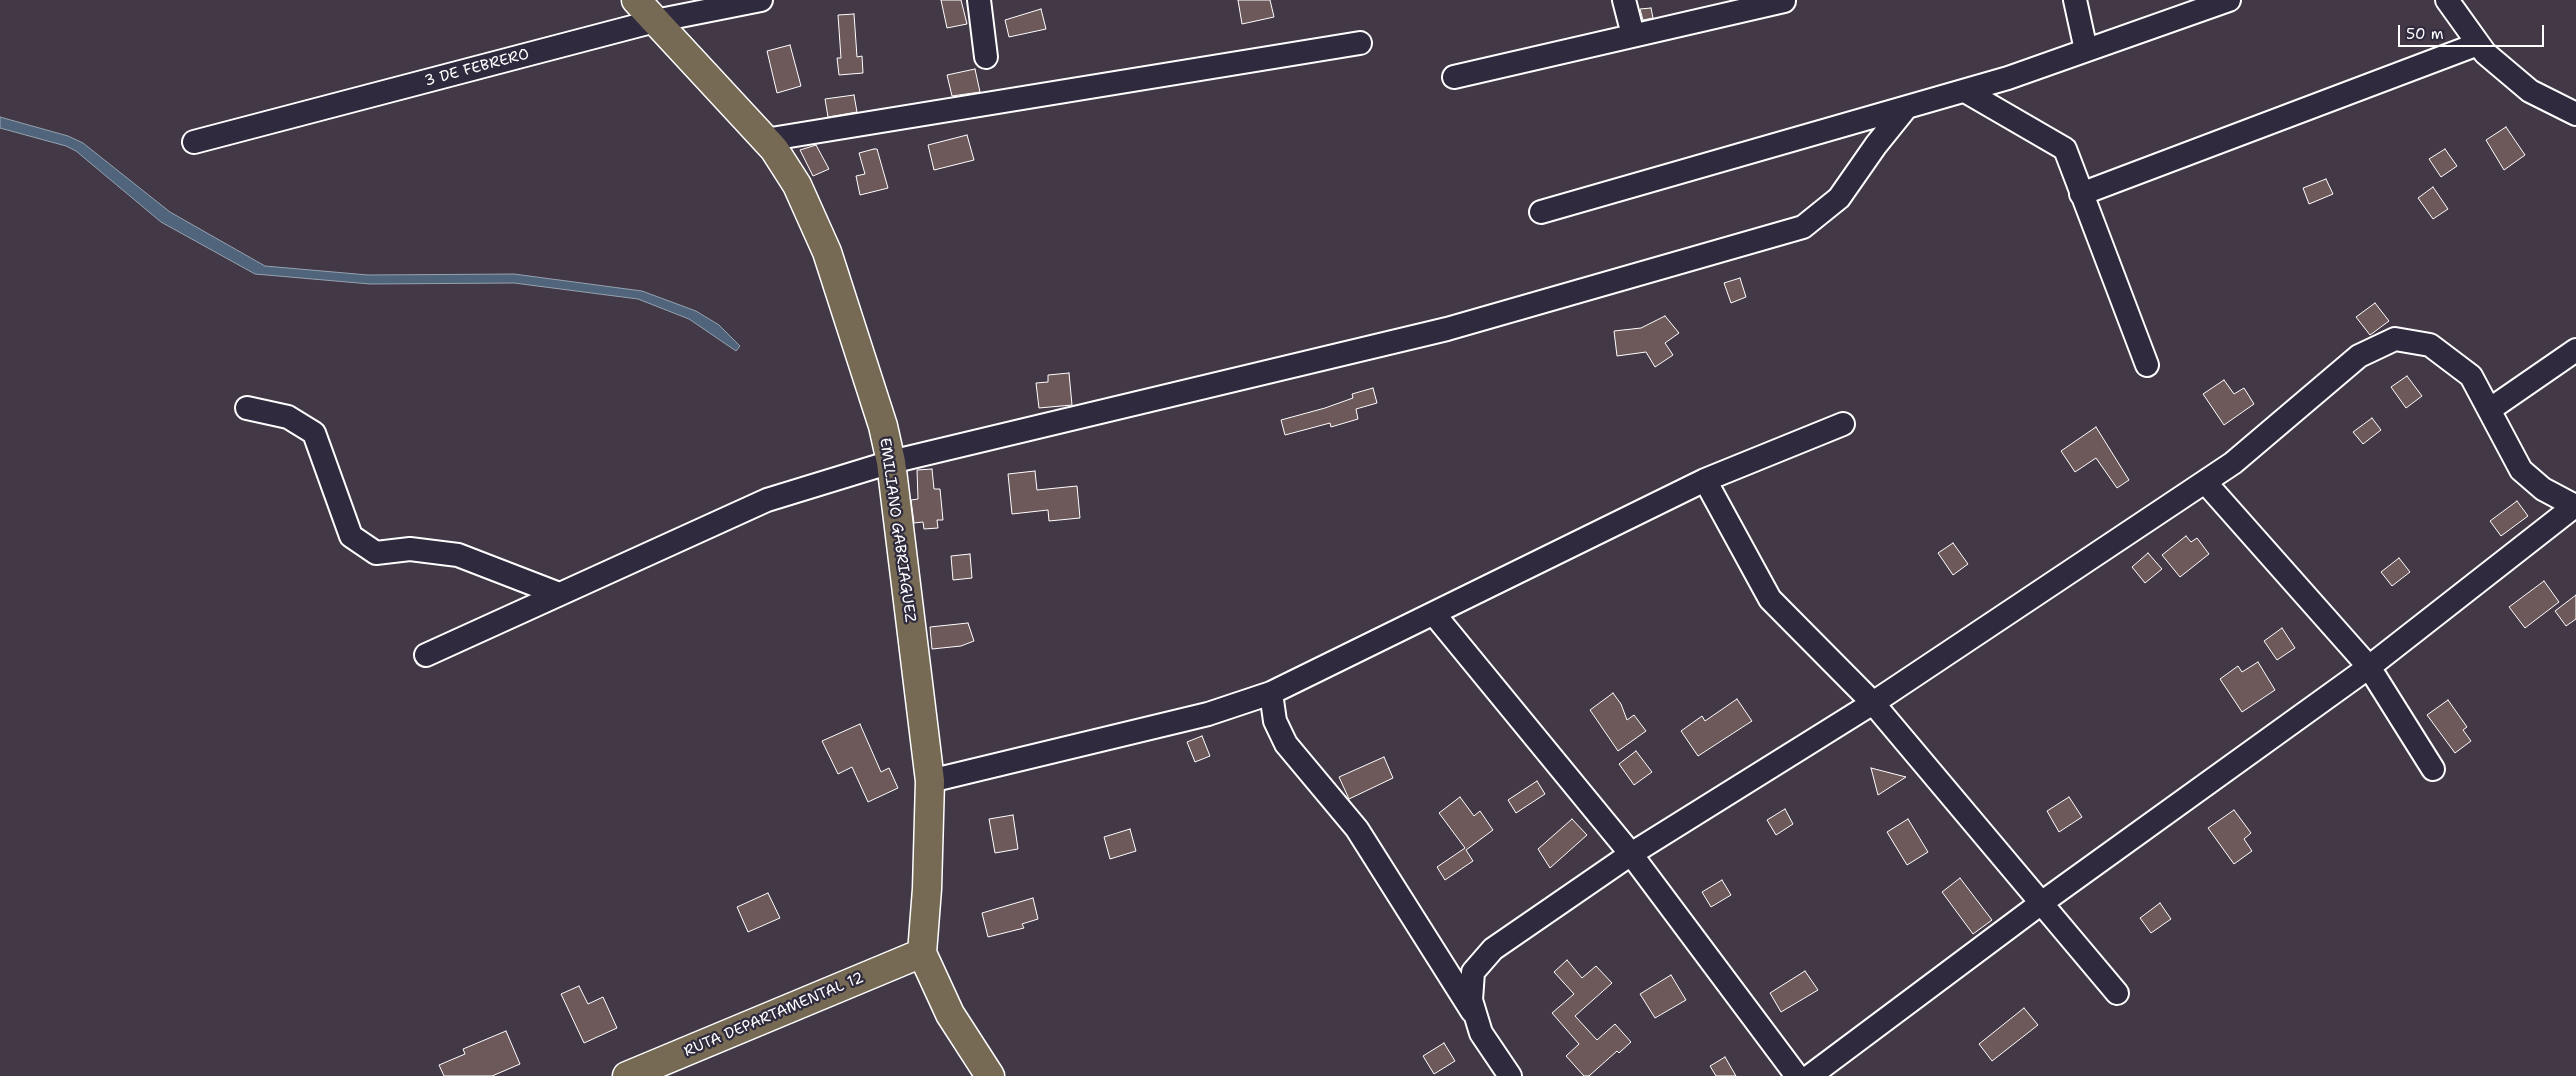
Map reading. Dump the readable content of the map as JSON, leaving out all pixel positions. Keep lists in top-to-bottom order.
{
  "streets": {
    "main road": ["EMILIANO GABRIAGUEZ", "RUTA DEPARTAMENTAL 12"],
    "street": ["3 DE FEBRERO"]
  },
  "crossings": [
    ["3 DE FEBRERO", "EMILIANO GABRIAGUEZ"],
    ["EMILIANO GABRIAGUEZ", "RUTA DEPARTAMENTAL 12"]
  ],
  "scale_bar": "50 m"
}
